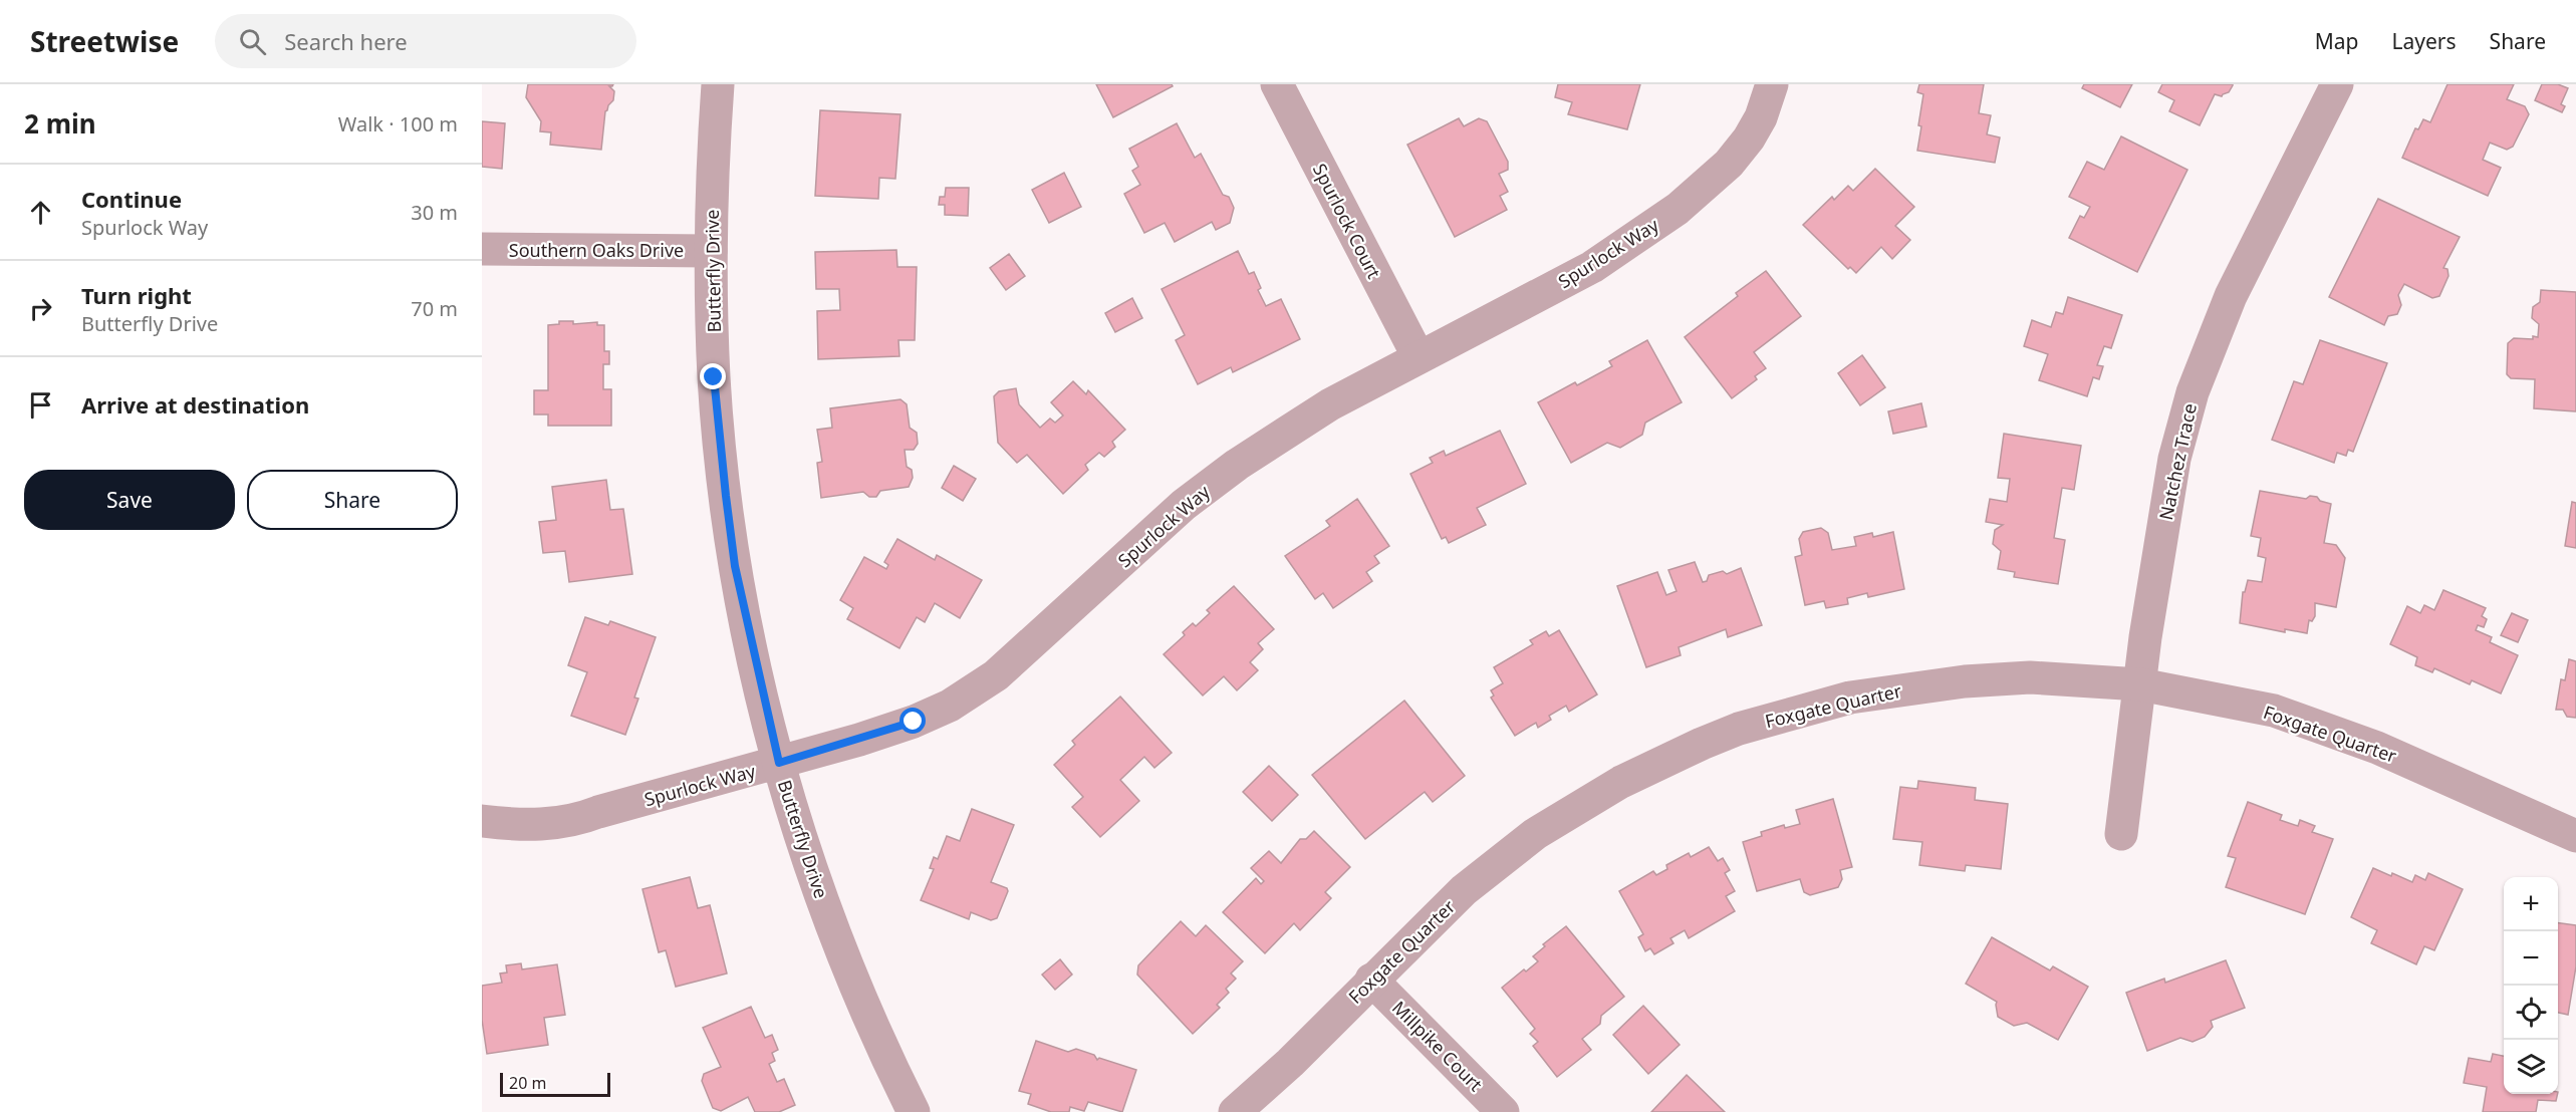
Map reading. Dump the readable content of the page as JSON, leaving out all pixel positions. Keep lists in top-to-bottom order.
{
  "streets": {
    "street": [
      "Spurlock Court",
      "Southern Oaks Drive",
      "Spurlock Way",
      "Butterfly Drive",
      "Natchez Trace",
      "Foxgate Quarter",
      "Millpike Court"
    ]
  },
  "crossings": [
    ["Spurlock Court", "Spurlock Way"],
    ["Southern Oaks Drive", "Butterfly Drive"],
    ["Spurlock Way", "Butterfly Drive"],
    ["Natchez Trace", "Foxgate Quarter"],
    ["Foxgate Quarter", "Millpike Court"]
  ],
  "scale_bar": "20 m",
  "page": {
    "header": "Streetwise",
    "search": "Search here",
    "nav": ["Map", "Layers", "Share"],
    "heading": ["2 min", "Walk · 100 m"],
    "list": [
      ["Continue", "Spurlock Way", "30 m"],
      ["Turn right", "Butterfly Drive", "70 m"],
      "Arrive at destination"
    ],
    "buttons": ["Save", "Share"],
    "map_buttons": ["+", "−"],
    "scale": "20 m"
  }
}
